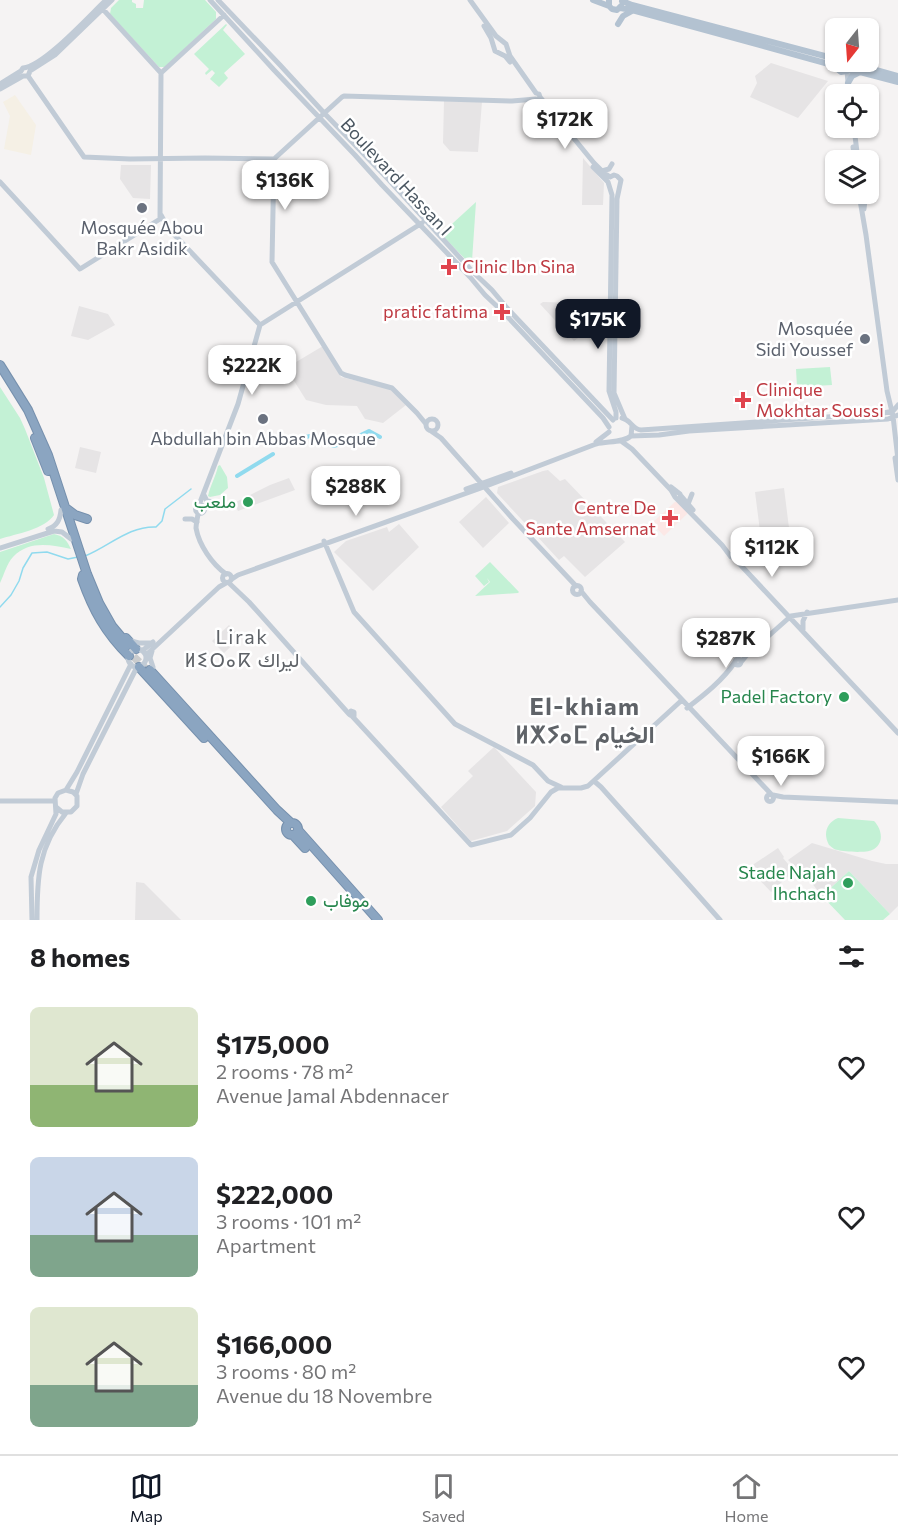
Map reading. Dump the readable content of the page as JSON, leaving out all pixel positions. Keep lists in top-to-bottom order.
{
  "streets": {
    "street": ["Boulevard Hassan I"]
  },
  "districts": ["Lirak ⵍⵉⵔⴰⴽ ليراك", "El-khiam ⵍⵅⵢⴰⵎ الخيام"],
  "places": {
    "other": [
      "Mosquée Abou Bakr Asidik",
      "Mosquée Sidi Youssef",
      "Abdullah bin Abbas Mosque",
      "ملعب",
      "Padel Factory",
      "Stade Najah Ihchach",
      "موفاب"
    ],
    "health": [
      "Clinic Ibn Sina",
      "pratic fatima",
      "Clinique Mokhtar Soussi",
      "Centre De Sante Amsernat"
    ]
  },
  "north": "bottom",
  "page": {
    "price": [
      "$172K",
      "$136K",
      "$175K",
      "$222K",
      "$288K",
      "$112K",
      "$287K",
      "$166K"
    ],
    "heading": "8 homes",
    "list": [
      {
        "name": "$175,000",
        "note": "2 rooms · 78 m² · Avenue Jamal Abdennacer"
      },
      {
        "name": "$222,000",
        "note": "3 rooms · 101 m² · Apartment"
      },
      {
        "name": "$166,000",
        "note": "3 rooms · 80 m² · Avenue du 18 Novembre"
      }
    ],
    "tabs": ["Map", "Saved", "Home"]
  }
}
